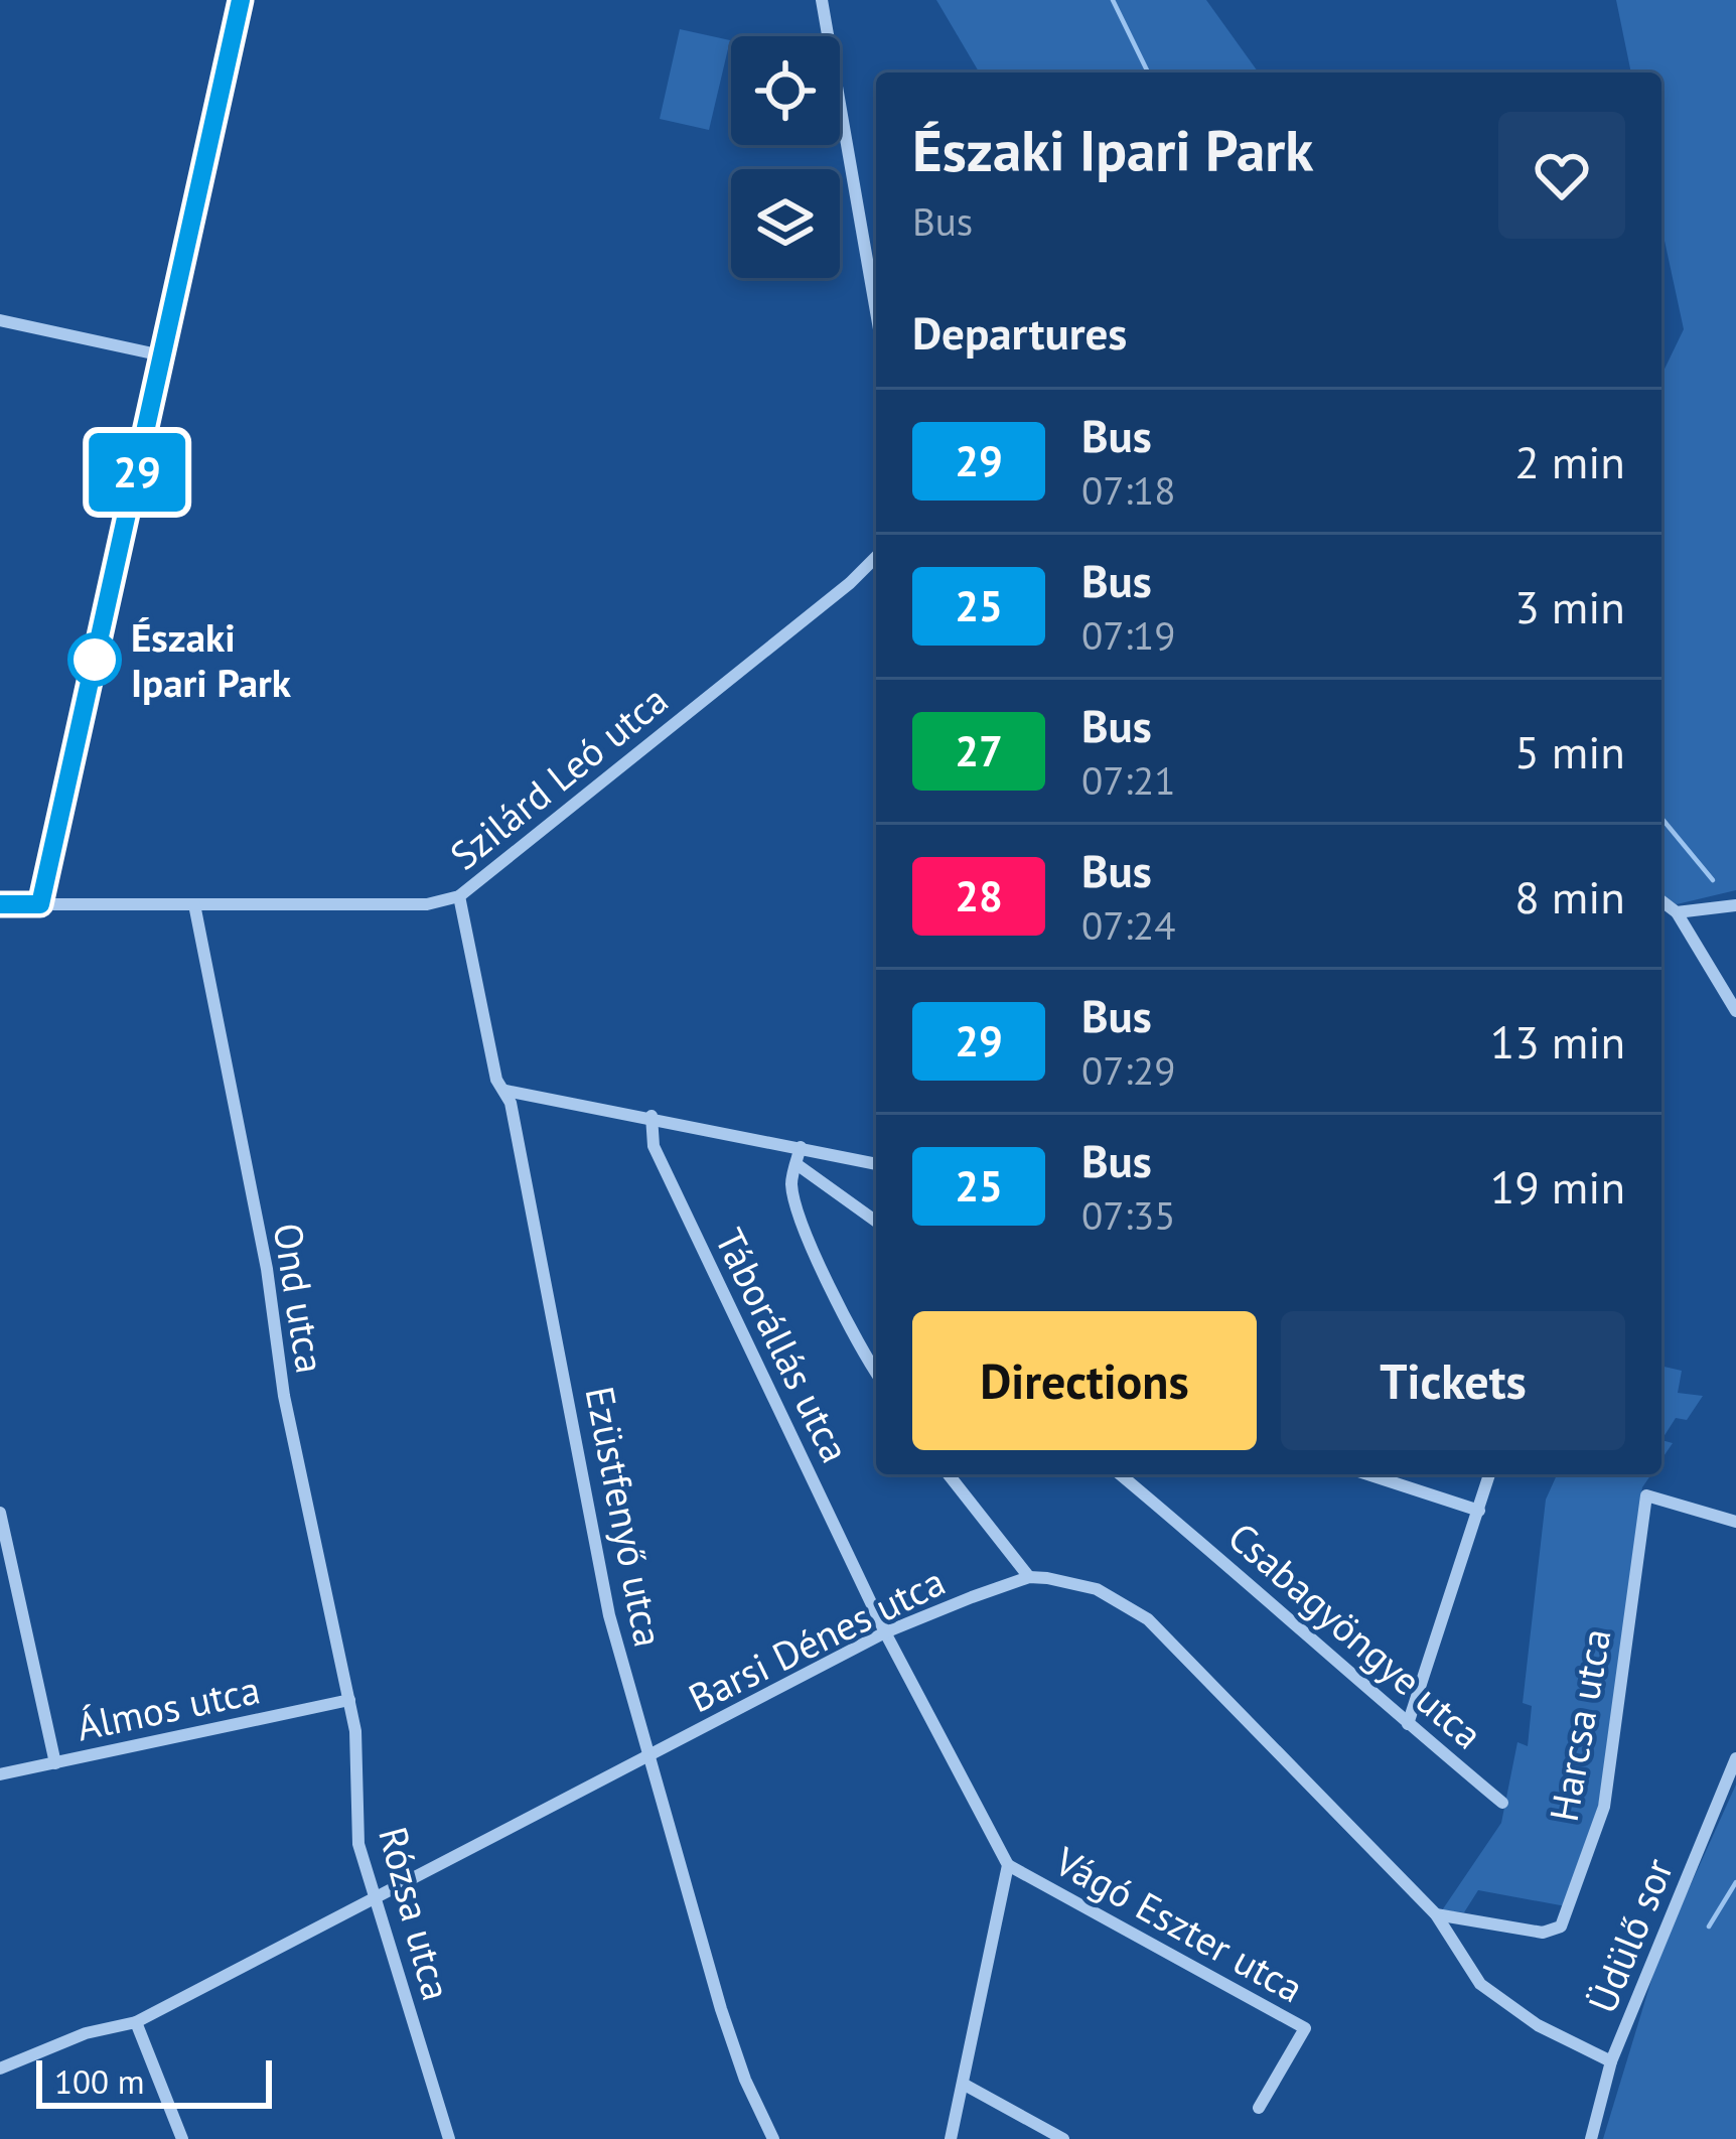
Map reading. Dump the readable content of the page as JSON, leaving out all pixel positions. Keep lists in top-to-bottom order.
{
  "streets": {
    "street": [
      "Szilárd Leó utca",
      "Ond utca",
      "Táborállás utca",
      "Ezüstfenyő utca",
      "Csabagyöngye utca",
      "Barsi Dénes utca",
      "Álmos utca",
      "Harcsa utca",
      "Rózsa utca",
      "Vágó Eszter utca",
      "Üdülő sor"
    ]
  },
  "crossings": [
    ["Szilárd Leó utca", "Ond utca"],
    ["Szilárd Leó utca", "Ezüstfenyő utca"],
    ["Ond utca", "Álmos utca"],
    ["Ond utca", "Rózsa utca"],
    ["Táborállás utca", "Barsi Dénes utca"],
    ["Táborállás utca", "Vágó Eszter utca"],
    ["Ezüstfenyő utca", "Barsi Dénes utca"],
    ["Barsi Dénes utca", "Rózsa utca"],
    ["Álmos utca", "Rózsa utca"]
  ],
  "places": ["Északi Ipari Park"],
  "lines": ["bus line 29"],
  "scale_bar": "100 m",
  "page": {
    "on_map": "29",
    "heading": [
      ["Északi Ipari Park", "Bus"],
      "Departures"
    ],
    "list": [
      {
        "mark": "29",
        "name": "Bus",
        "note": "07:18",
        "value": "2 min"
      },
      {
        "mark": "25",
        "name": "Bus",
        "note": "07:19",
        "value": "3 min"
      },
      {
        "mark": "27",
        "name": "Bus",
        "note": "07:21",
        "value": "5 min"
      },
      {
        "mark": "28",
        "name": "Bus",
        "note": "07:24",
        "value": "8 min"
      },
      {
        "mark": "29",
        "name": "Bus",
        "note": "07:29",
        "value": "13 min"
      },
      {
        "mark": "25",
        "name": "Bus",
        "note": "07:35",
        "value": "19 min"
      }
    ],
    "buttons": ["Directions", "Tickets"],
    "scale": "100 m"
  }
}
